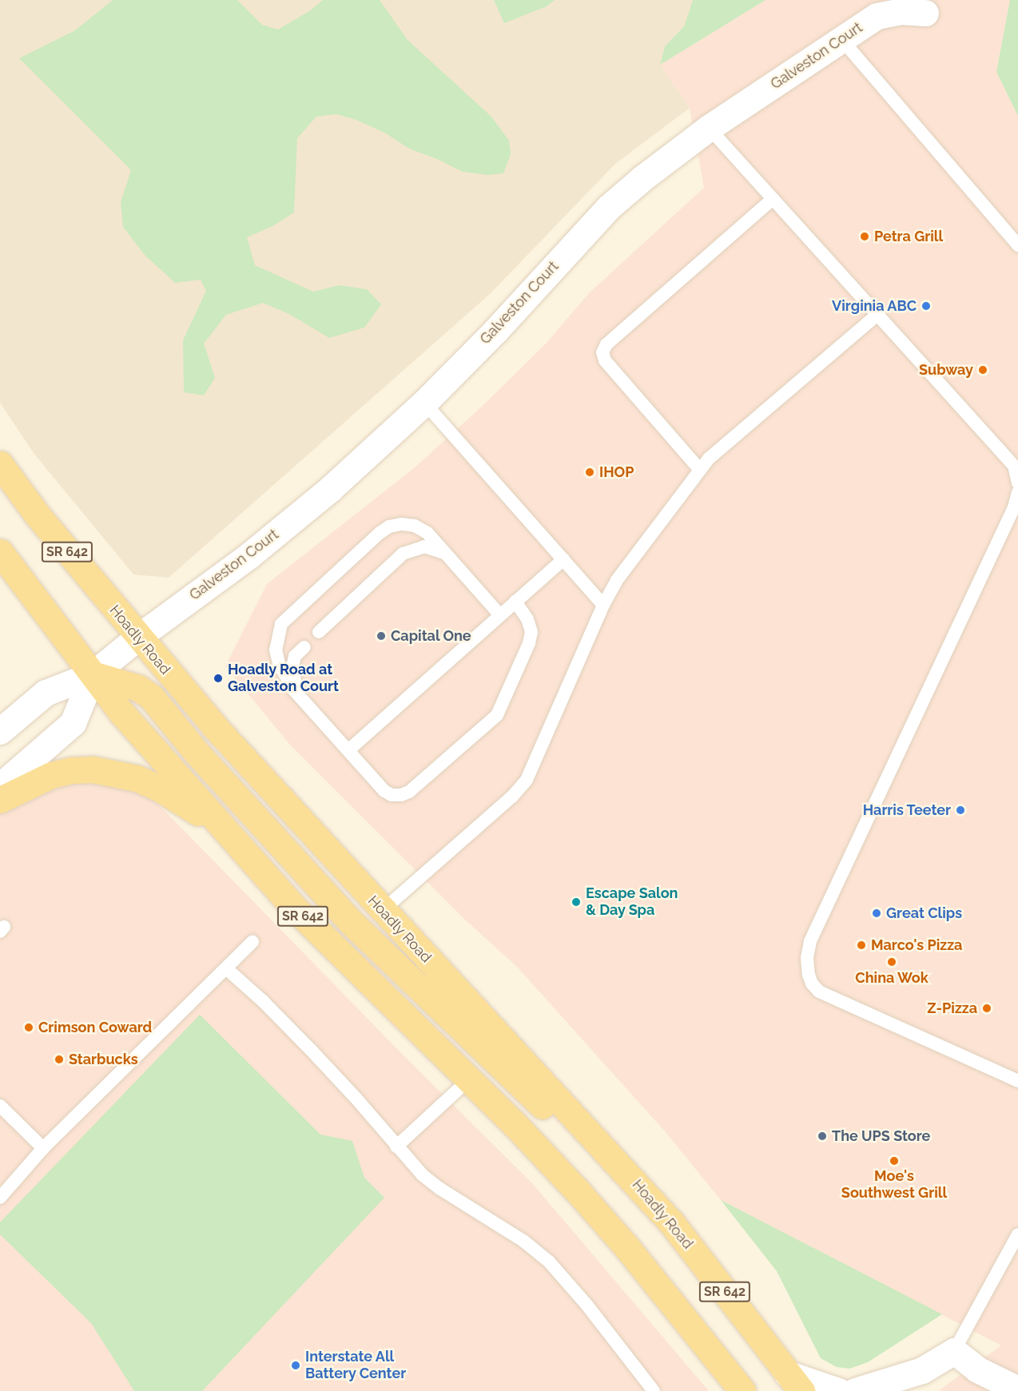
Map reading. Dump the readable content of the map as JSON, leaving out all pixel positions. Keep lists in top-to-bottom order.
{
  "streets": {
    "main road": ["SR 642", "Hoadly Road"],
    "street": ["Galveston Court"]
  },
  "crossings": [
    ["Galveston Court", "SR 642"],
    ["Galveston Court", "Hoadly Road"]
  ],
  "places": [
    "Petra Grill",
    "Virginia ABC",
    "Subway",
    "IHOP",
    "Capital One",
    "Hoadly Road at Galveston Court",
    "Harris Teeter",
    "Escape Salon & Day Spa",
    "Great Clips",
    "Marco's Pizza",
    "China Wok",
    "Z-Pizza",
    "Crimson Coward",
    "Starbucks",
    "The UPS Store",
    "Moe's Southwest Grill",
    "Interstate All Battery Center"
  ]
}
